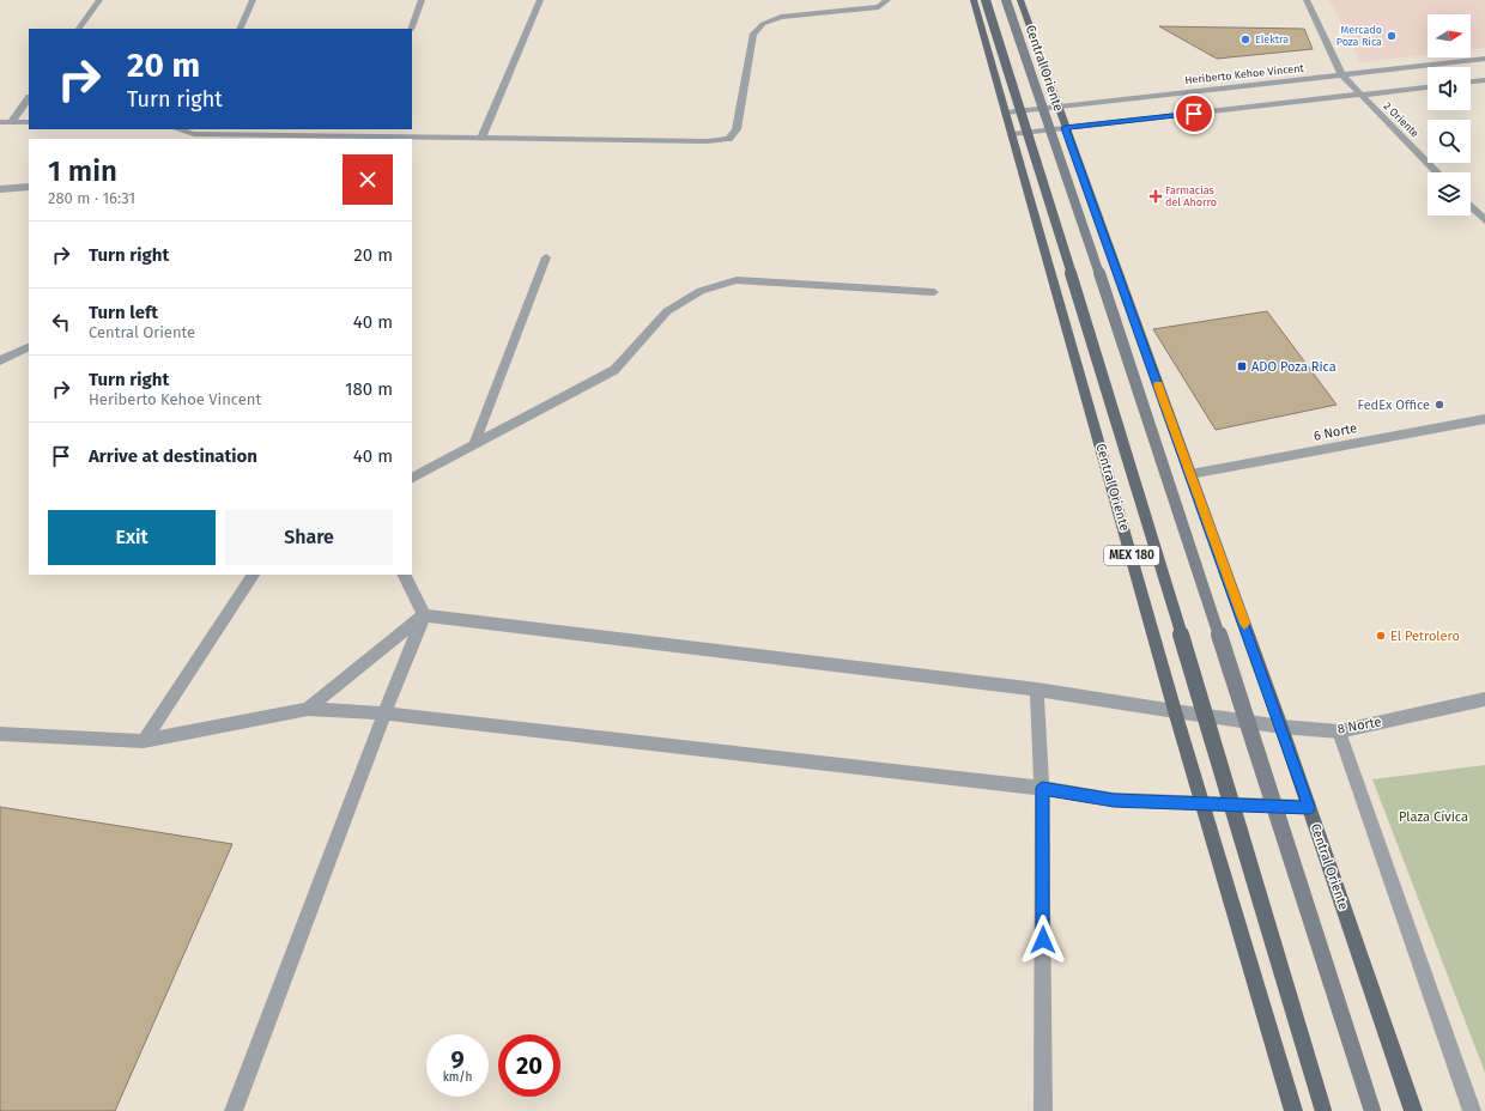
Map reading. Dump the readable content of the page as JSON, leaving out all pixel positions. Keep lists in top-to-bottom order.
{
  "streets": {
    "main road": ["Central Oriente", "MEX 180"],
    "street": [
      "Heriberto Kehoe Vincent",
      "2 Oriente",
      "6 Norte",
      "8 Norte"
    ]
  },
  "crossings": [
    ["Central Oriente", "Heriberto Kehoe Vincent"],
    ["Central Oriente", "6 Norte"],
    ["Central Oriente", "8 Norte"],
    ["Heriberto Kehoe Vincent", "2 Oriente"]
  ],
  "parks": ["Plaza Cívica"],
  "places": {
    "other": [
      "Mercado Poza Rica",
      "Elektra",
      "FedEx Office",
      "El Petrolero"
    ],
    "health": ["Farmacias del Ahorro"],
    "transit": ["ADO Poza Rica"]
  },
  "north": "right",
  "page": {
    "turn": ["20 m", "Turn right"],
    "heading": ["1 min", "280 m · 16:31"],
    "list": [
      {
        "name": "Turn right",
        "value": "20 m"
      },
      {
        "name": "Turn left",
        "note": "Central Oriente",
        "value": "40 m"
      },
      {
        "name": "Turn right",
        "note": "Heriberto Kehoe Vincent",
        "value": "180 m"
      },
      {
        "name": "Arrive at destination",
        "value": "40 m"
      }
    ],
    "buttons": ["Exit", "Share"],
    "speed": "9 km/h",
    "limit": "20"
  }
}
